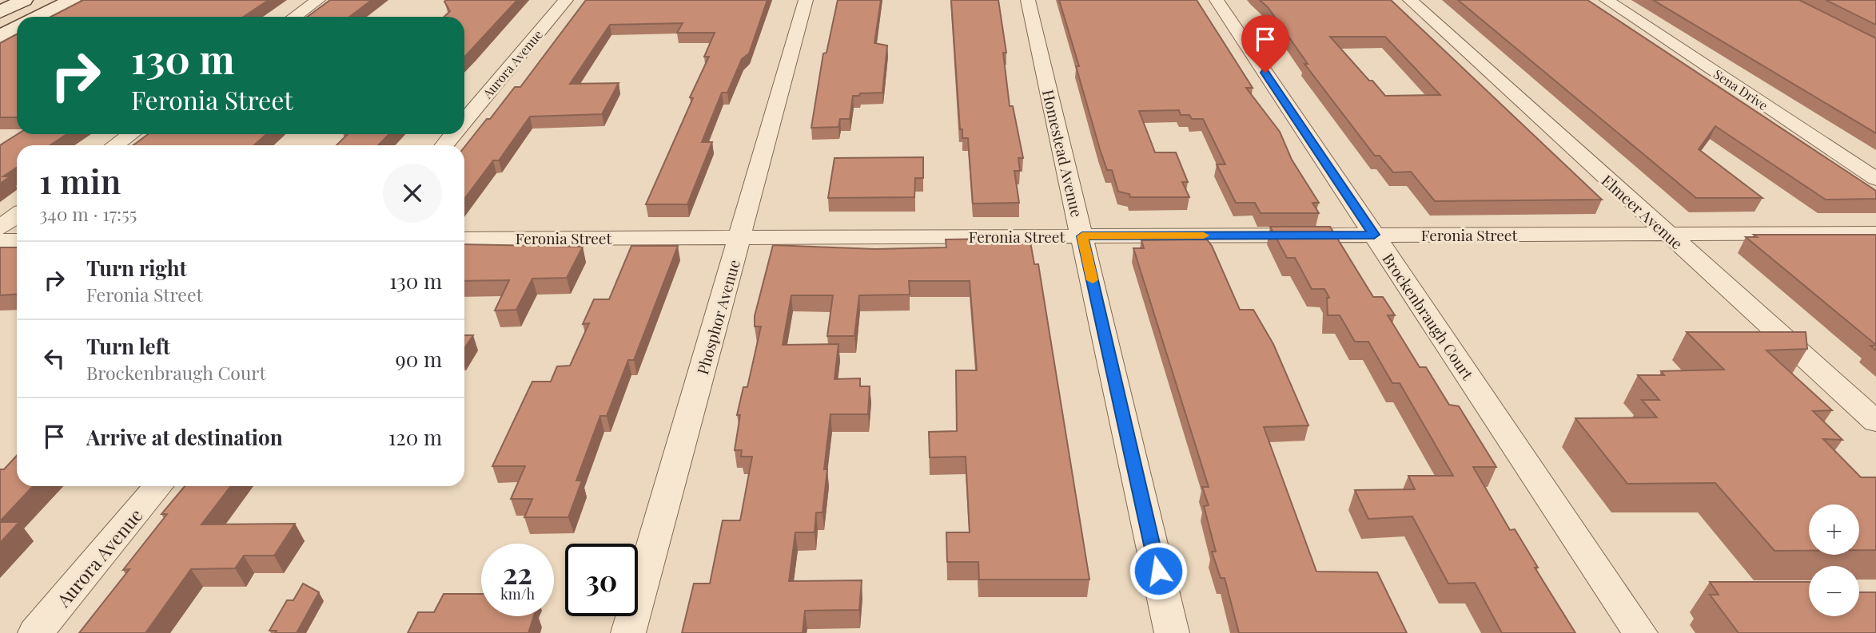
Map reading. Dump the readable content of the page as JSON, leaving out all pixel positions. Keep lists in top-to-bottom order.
{
  "streets": {
    "street": [
      "Aurora Avenue",
      "Sena Drive",
      "Homestead Avenue",
      "Elmeer Avenue",
      "Feronia Street",
      "Brockenbraugh Court",
      "Phosphor Avenue"
    ]
  },
  "crossings": [
    ["Homestead Avenue", "Feronia Street"],
    ["Elmeer Avenue", "Feronia Street"],
    ["Feronia Street", "Brockenbraugh Court"],
    ["Feronia Street", "Phosphor Avenue"]
  ],
  "page": {
    "turn": ["130 m", "Feronia Street"],
    "heading": ["1 min", "340 m · 17:55"],
    "list": [
      {
        "name": "Turn right",
        "note": "Feronia Street",
        "value": "130 m"
      },
      {
        "name": "Turn left",
        "note": "Brockenbraugh Court",
        "value": "90 m"
      },
      {
        "name": "Arrive at destination",
        "value": "120 m"
      }
    ],
    "map_buttons": ["+", "−"],
    "speed": "22 km/h",
    "limit": "30"
  }
}
